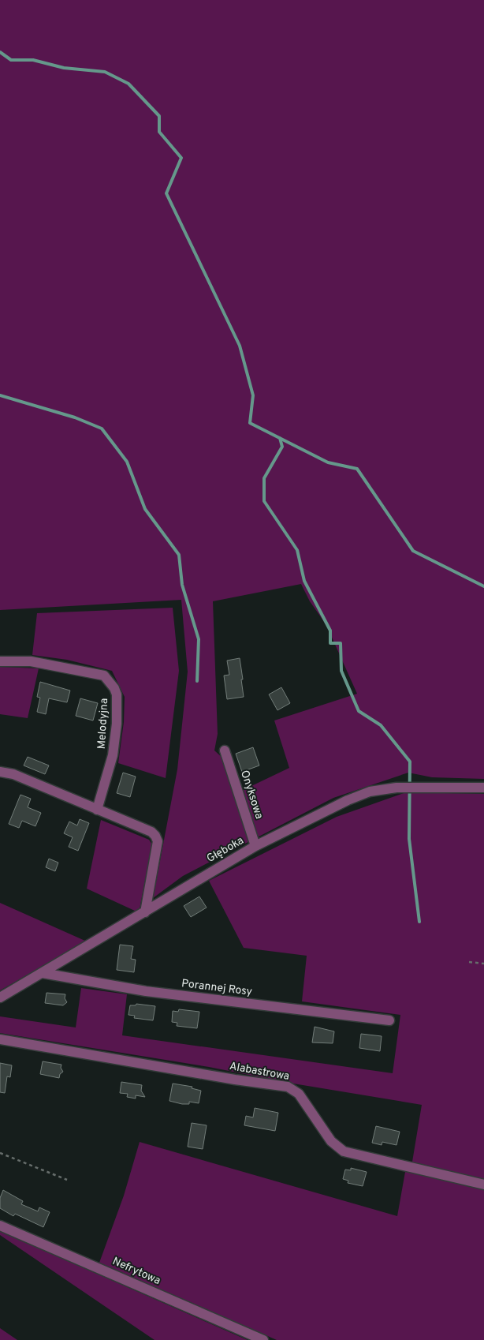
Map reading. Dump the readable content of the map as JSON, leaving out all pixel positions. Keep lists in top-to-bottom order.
{
  "streets": {
    "street": [
      "Melodyjna",
      "Onyksowa",
      "Głęboka",
      "Porannej Rosy",
      "Alabastrowa",
      "Nefrytowa"
    ]
  },
  "crossings": [
    ["Onyksowa", "Głęboka"],
    ["Głęboka", "Porannej Rosy"]
  ]
}
